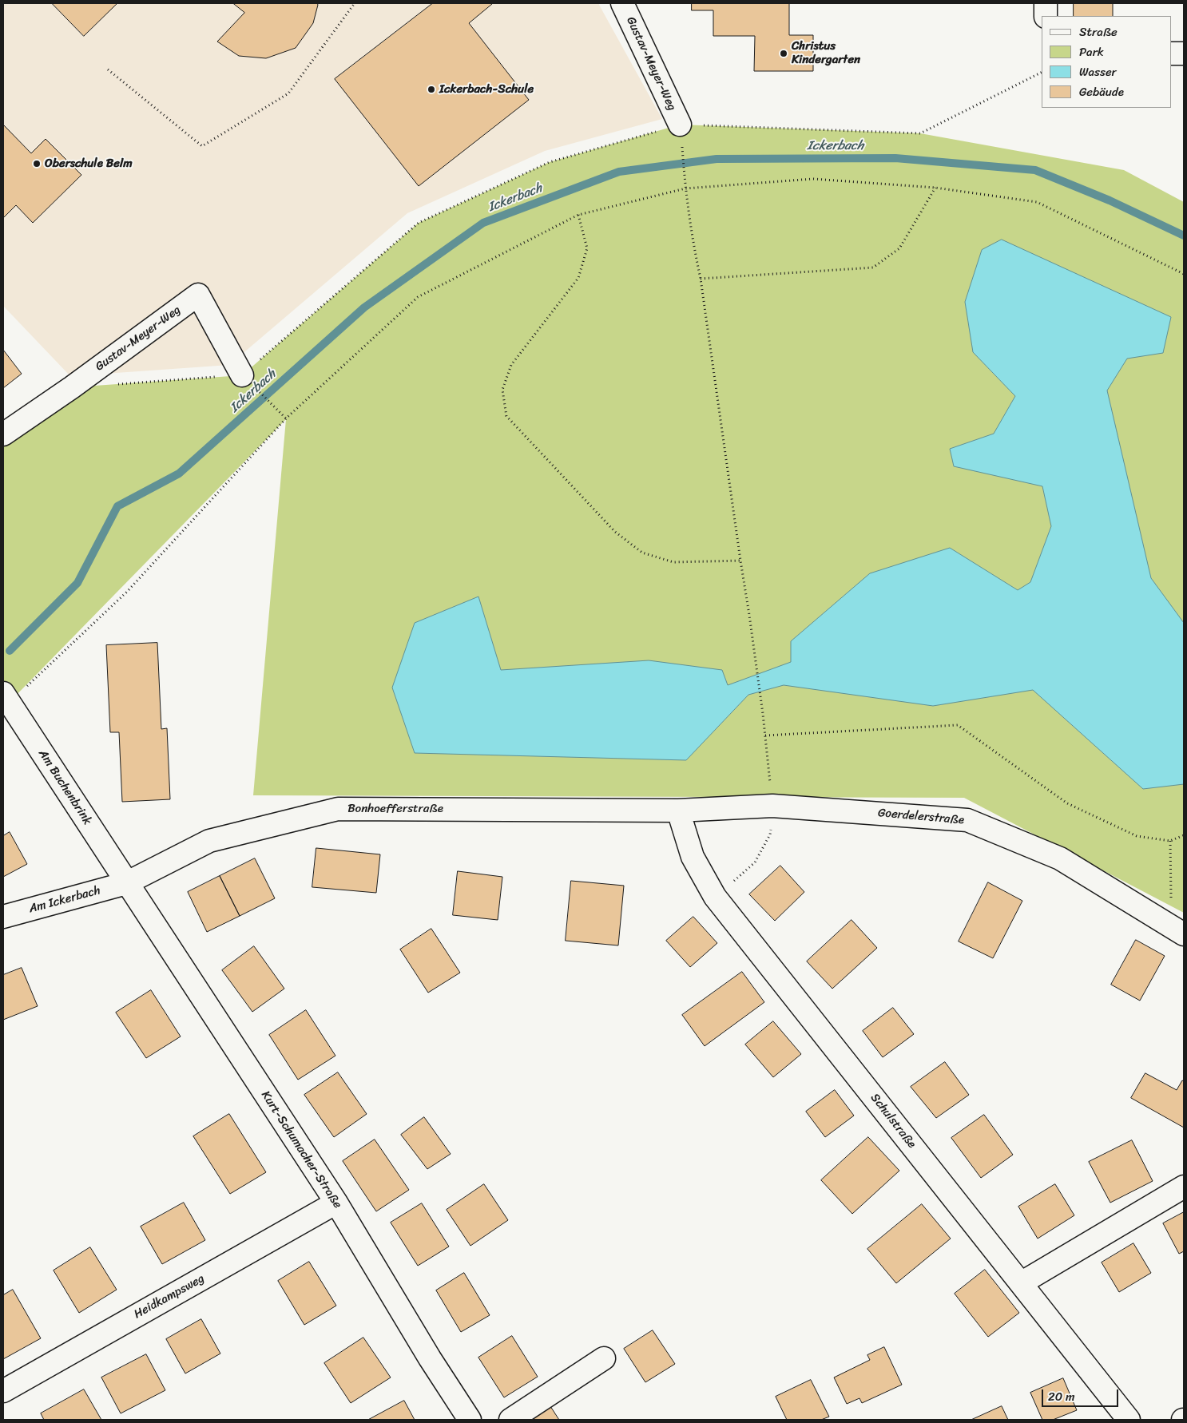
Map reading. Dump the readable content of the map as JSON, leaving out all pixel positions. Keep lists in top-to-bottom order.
{
  "streets": {
    "street": [
      "Gustav-Meyer-Weg",
      "Am Buchenbrink",
      "Bonhoefferstraße",
      "Goerdelerstraße",
      "Am Ickerbach",
      "Schulstraße",
      "Kurt-Schumacher-Straße",
      "Heidkampsweg"
    ]
  },
  "crossings": [
    ["Am Buchenbrink", "Bonhoefferstraße"],
    ["Am Buchenbrink", "Am Ickerbach"],
    ["Am Buchenbrink", "Kurt-Schumacher-Straße"],
    ["Bonhoefferstraße", "Goerdelerstraße"],
    ["Bonhoefferstraße", "Am Ickerbach"],
    ["Bonhoefferstraße", "Schulstraße"],
    ["Bonhoefferstraße", "Kurt-Schumacher-Straße"],
    ["Goerdelerstraße", "Schulstraße"],
    ["Am Ickerbach", "Kurt-Schumacher-Straße"],
    ["Kurt-Schumacher-Straße", "Heidkampsweg"]
  ],
  "water": ["Ickerbach"],
  "places": ["Christus Kindergarten", "Ickerbach-Schule", "Oberschule Belm"],
  "legend": [
    "Straße",
    "Park",
    "Wasser",
    "Gebäude"
  ],
  "scale_bar": "20 m"
}
